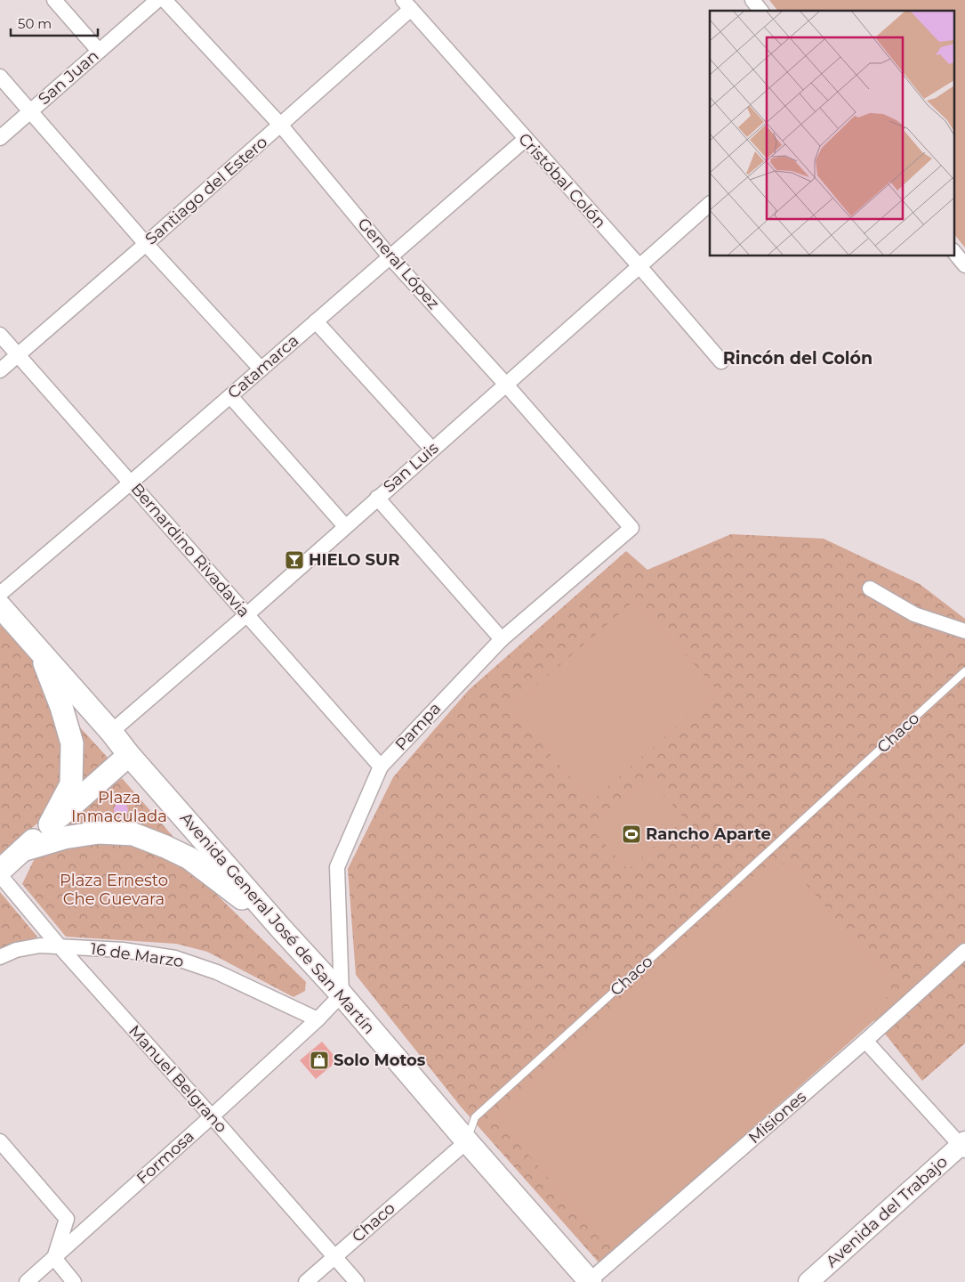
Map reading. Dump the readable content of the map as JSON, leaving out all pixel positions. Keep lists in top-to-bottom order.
{
  "streets": {
    "main road": ["Avenida General José de San Martín", "Avenida del Trabajo"],
    "street": [
      "San Juan",
      "Cristóbal Colón",
      "Santiago del Estero",
      "General López",
      "Catamarca",
      "San Luis",
      "Bernardino Rivadavia",
      "Pampa",
      "Chaco",
      "16 de Marzo",
      "Manuel Belgrano",
      "Misiones",
      "Formosa"
    ]
  },
  "crossings": [
    ["Cristóbal Colón", "Santiago del Estero"],
    ["Cristóbal Colón", "Catamarca"],
    ["Cristóbal Colón", "San Luis"],
    ["Santiago del Estero", "General López"],
    ["Santiago del Estero", "Bernardino Rivadavia"],
    ["General López", "Catamarca"],
    ["General López", "San Luis"],
    ["General López", "Pampa"],
    ["Catamarca", "Bernardino Rivadavia"],
    ["San Luis", "Bernardino Rivadavia"],
    ["San Luis", "Avenida General José de San Martín"],
    ["Bernardino Rivadavia", "Pampa"],
    ["Pampa", "Avenida General José de San Martín"],
    ["Pampa", "Formosa"],
    ["Chaco", "Avenida General José de San Martín"],
    ["Chaco", "Manuel Belgrano"],
    ["Avenida General José de San Martín", "Misiones"],
    ["Avenida General José de San Martín", "Formosa"],
    ["16 de Marzo", "Manuel Belgrano"],
    ["16 de Marzo", "Formosa"],
    ["Manuel Belgrano", "Formosa"]
  ],
  "districts": ["Rincón del Colón"],
  "parks": ["Plaza Inmaculada", "Plaza Ernesto Che Guevara"],
  "places": {
    "bar": ["HIELO SUR"],
    "sports": ["Rancho Aparte"],
    "shop": ["Solo Motos"]
  },
  "scale_bar": "50 m"
}
